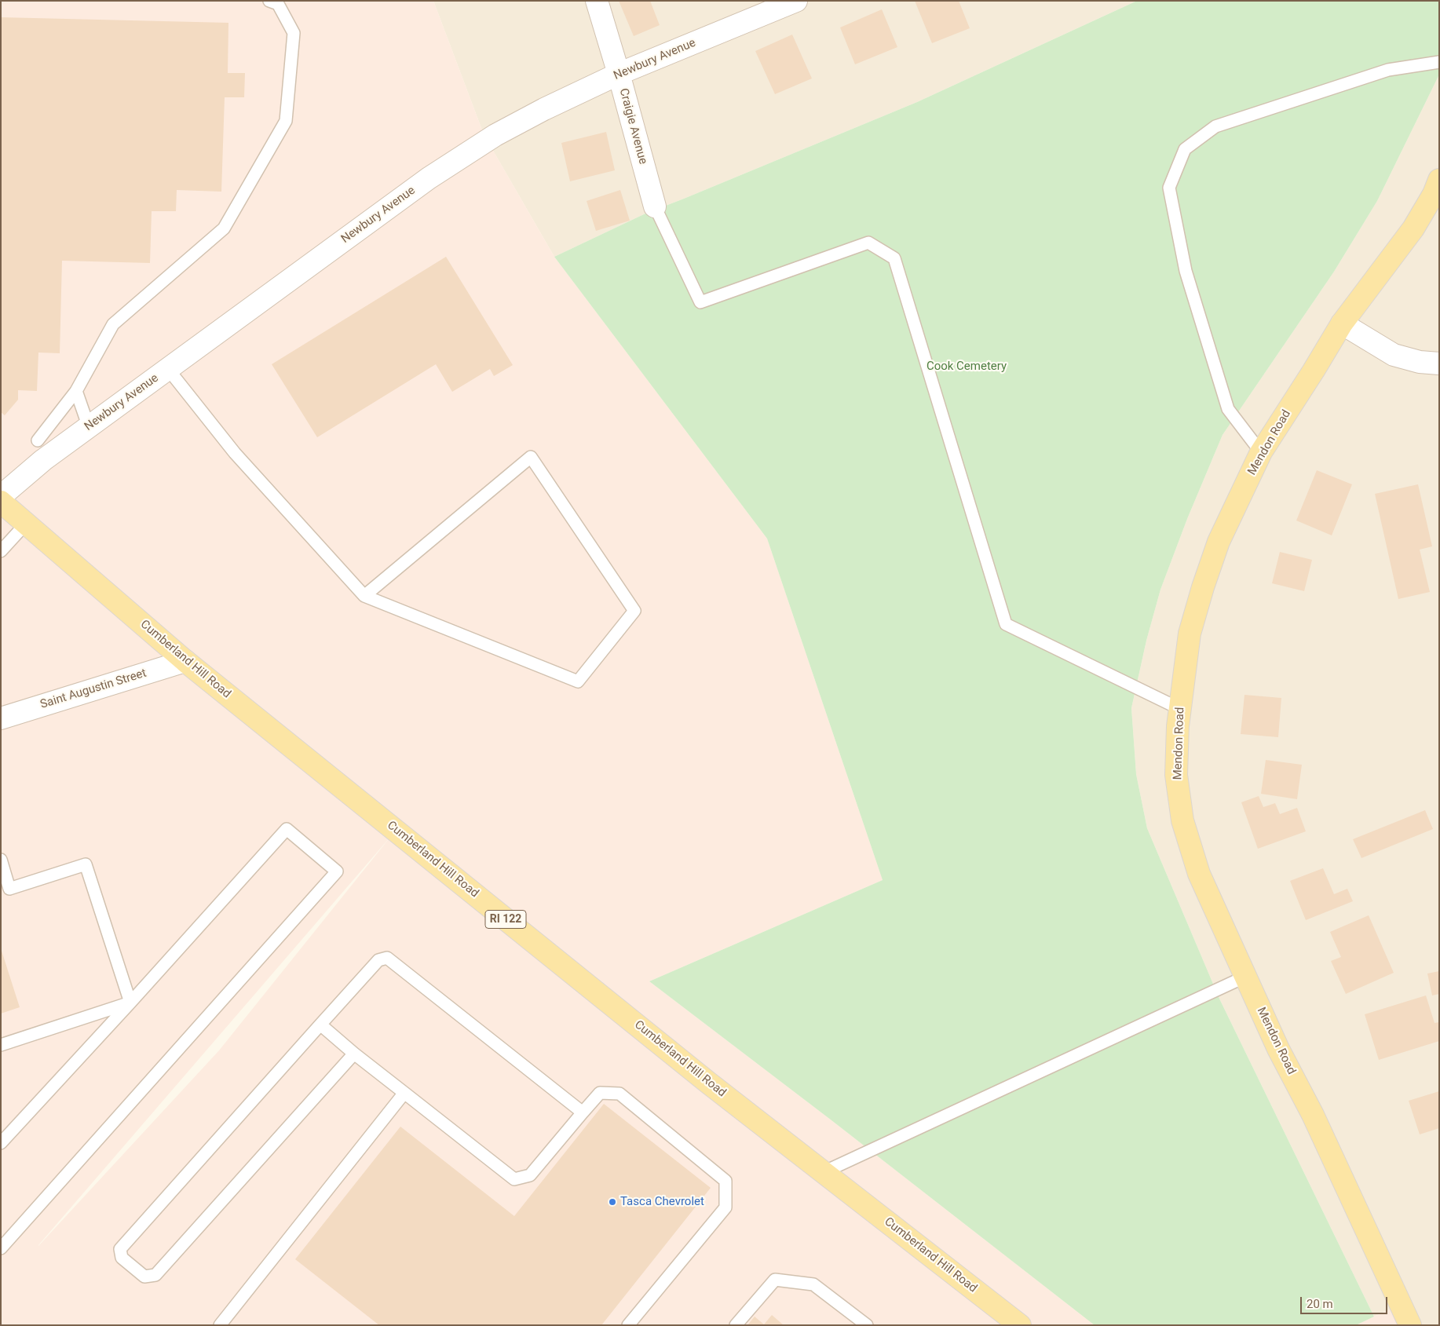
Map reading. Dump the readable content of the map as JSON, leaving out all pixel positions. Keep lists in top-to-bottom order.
{
  "streets": {
    "main road": ["Mendon Road", "Cumberland Hill Road", "RI 122"],
    "street": ["Newbury Avenue", "Craigie Avenue", "Saint Augustin Street"]
  },
  "crossings": [
    ["Newbury Avenue", "Craigie Avenue"],
    ["Cumberland Hill Road", "Saint Augustin Street"]
  ],
  "parks": ["Cook Cemetery"],
  "places": ["Tasca Chevrolet"],
  "scale_bar": "20 m"
}
